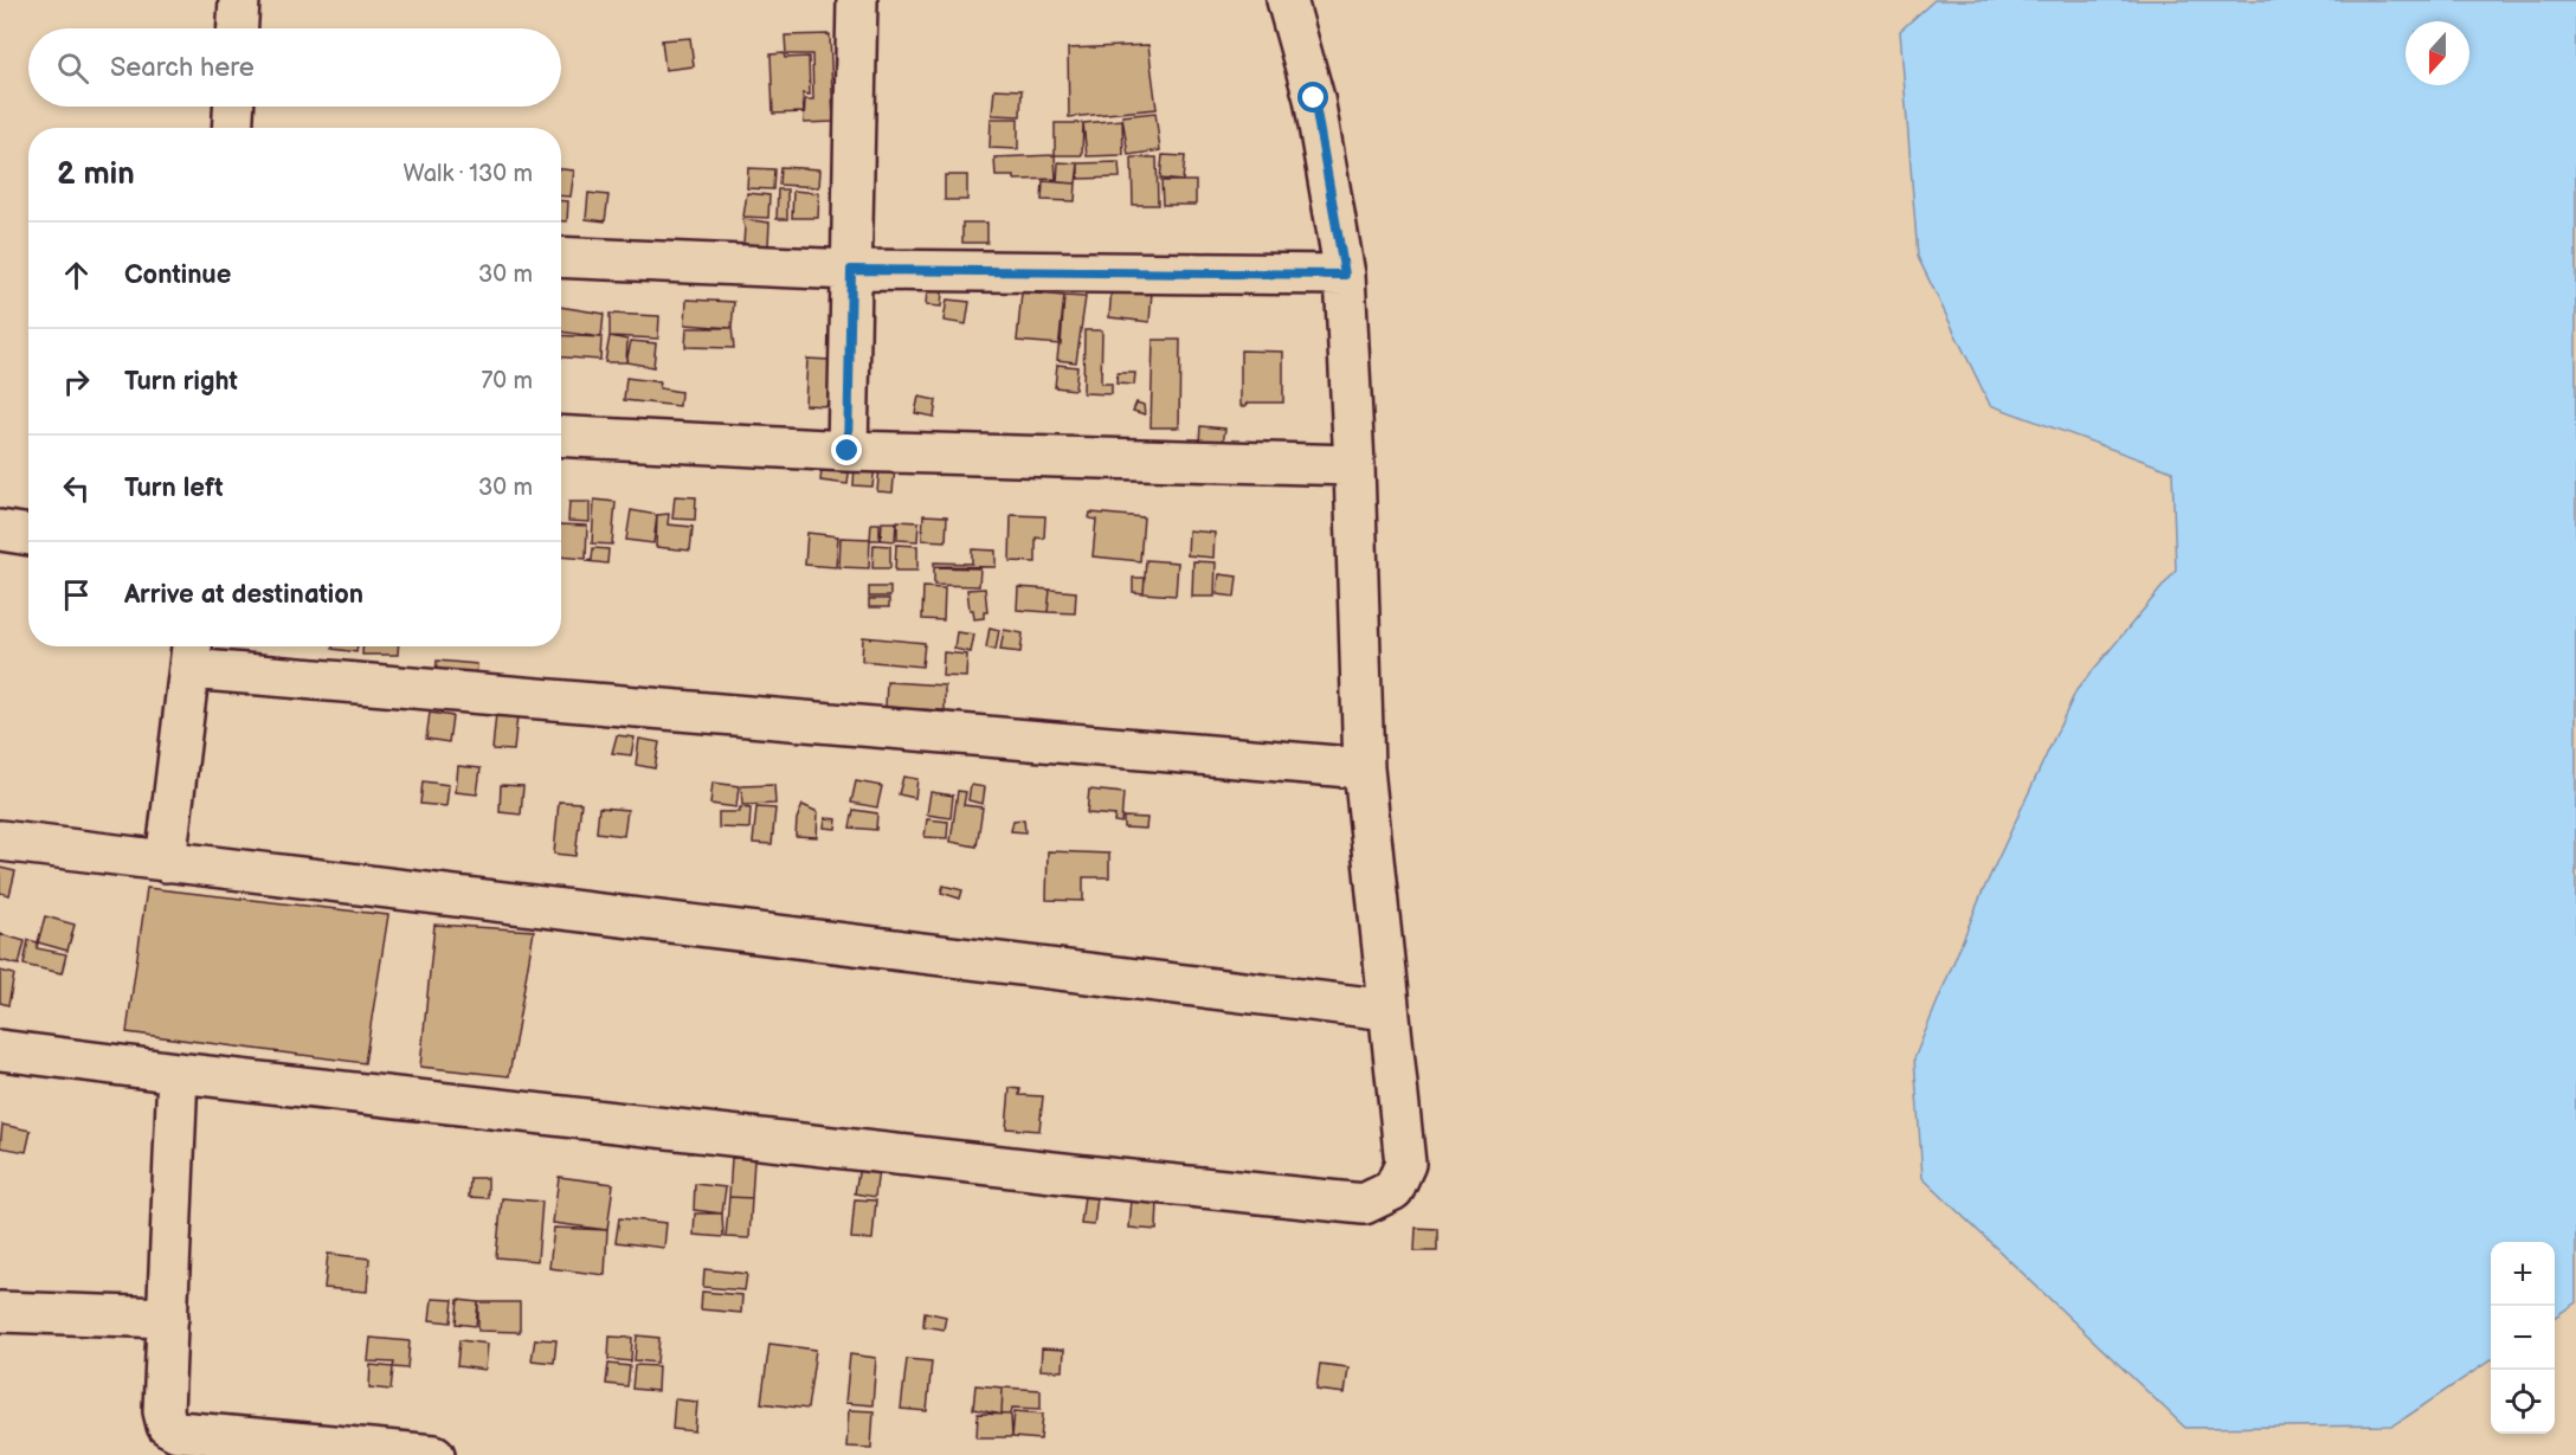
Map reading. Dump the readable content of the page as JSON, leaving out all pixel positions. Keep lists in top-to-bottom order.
{
  "north": "bottom",
  "page": {
    "search": "Search here",
    "heading": ["2 min", "Walk · 130 m"],
    "list": [
      ["Continue", "30 m"],
      ["Turn right", "70 m"],
      ["Turn left", "30 m"],
      "Arrive at destination"
    ],
    "map_buttons": ["+", "−"]
  }
}
